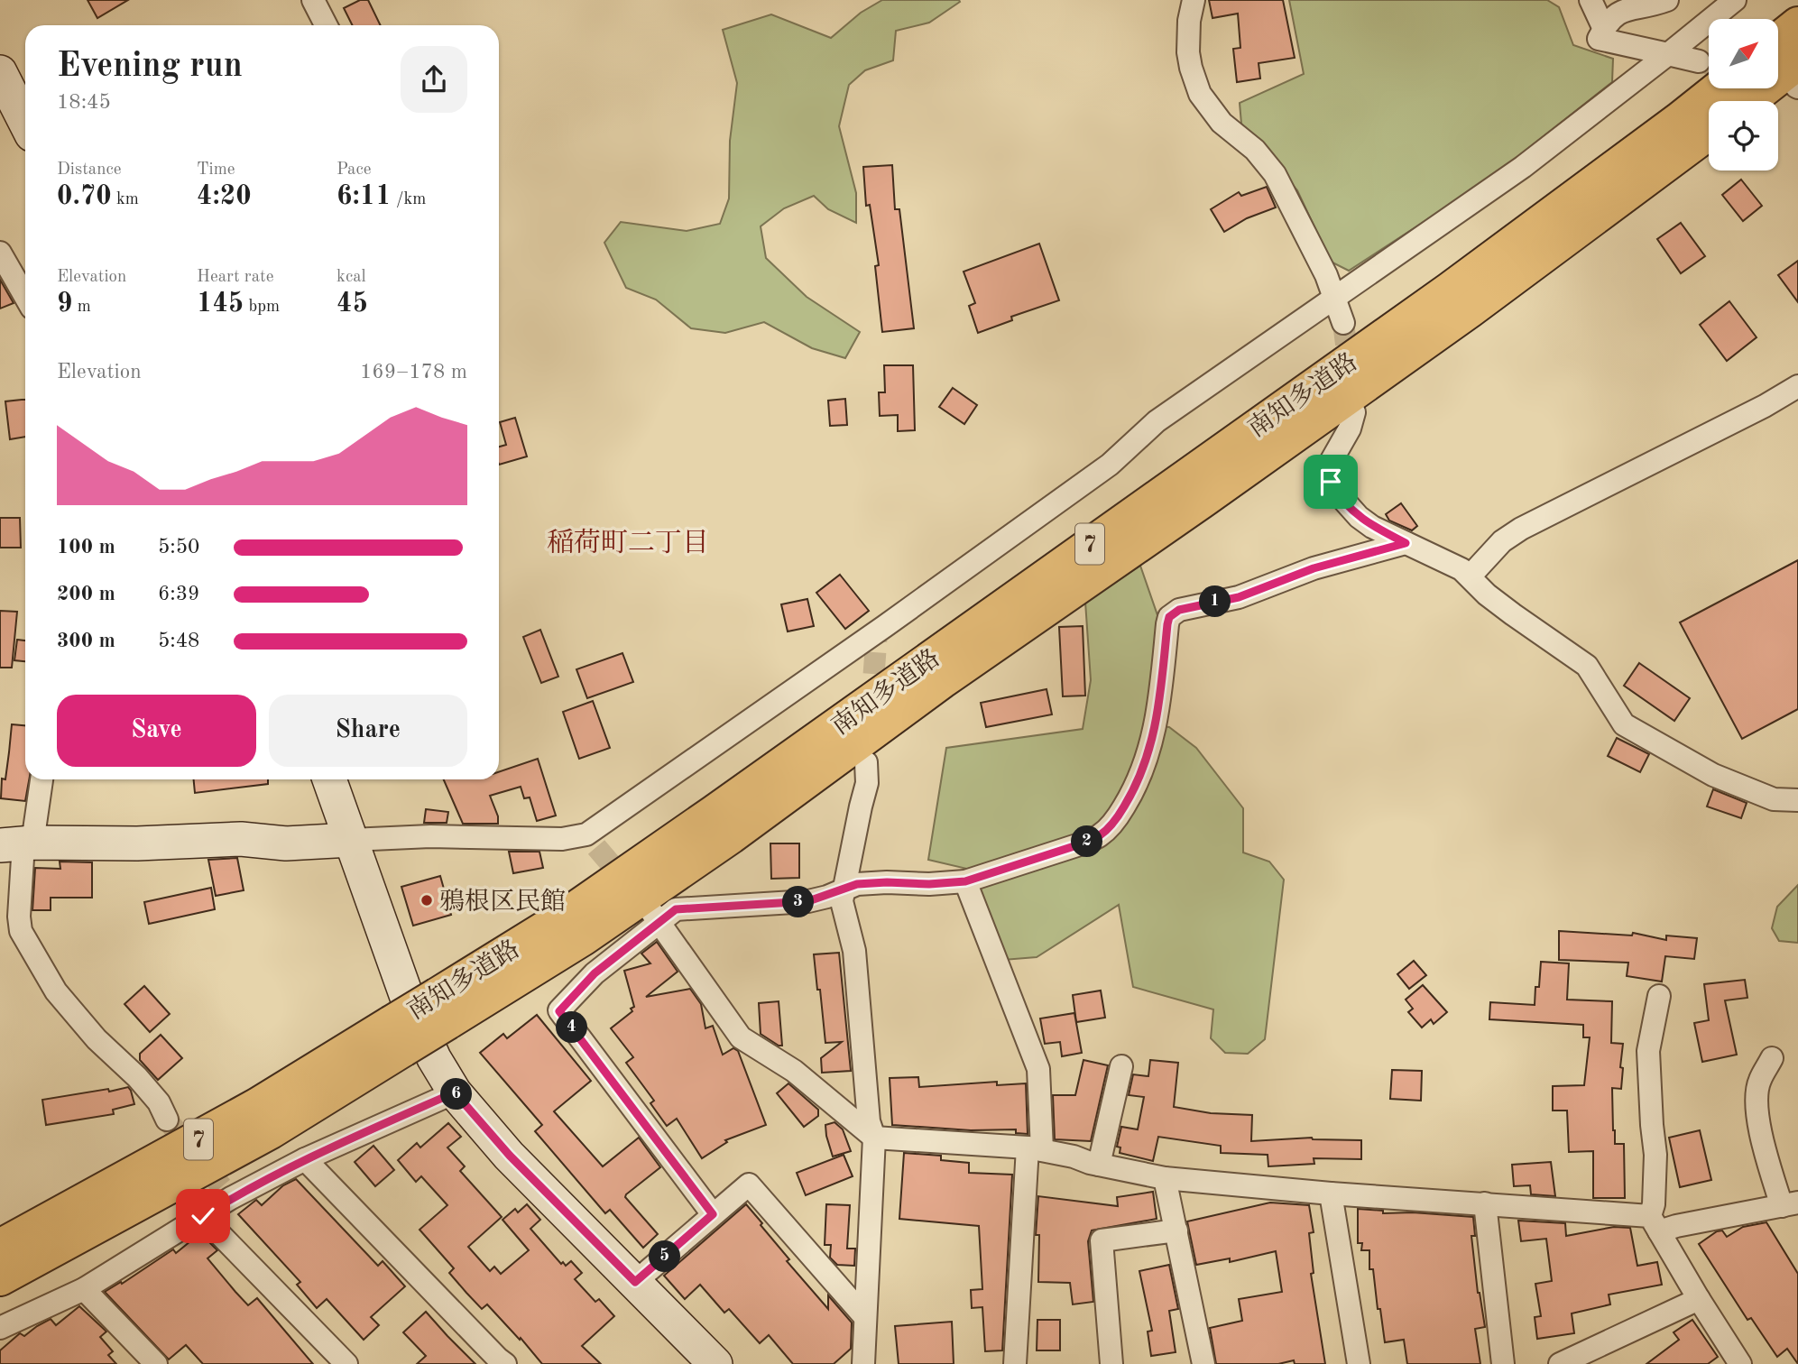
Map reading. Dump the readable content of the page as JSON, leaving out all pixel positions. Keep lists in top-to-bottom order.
{
  "streets": {
    "highway": ["南知多道路", "7"]
  },
  "districts": ["稲荷町二丁目"],
  "places": ["鴉根区民館"],
  "north": "top right",
  "page": {
    "heading": ["Evening run", "18:45"],
    "stats": [
      ["Distance", "0.70 km"],
      ["Time", "4:20"],
      ["Pace", "6:11 /km"],
      ["Elevation", "9 m"],
      ["Heart rate", "145 bpm"],
      ["kcal", "45"]
    ],
    "chart": ["Elevation", "169–178 m"],
    "list": [
      {
        "name": "100 m",
        "note": "5:50"
      },
      {
        "name": "200 m",
        "note": "6:39"
      },
      {
        "name": "300 m",
        "note": "5:48"
      }
    ],
    "pins": [
      "1",
      "2",
      "3",
      "4",
      "6",
      "5"
    ],
    "buttons": ["Save", "Share"]
  }
}
